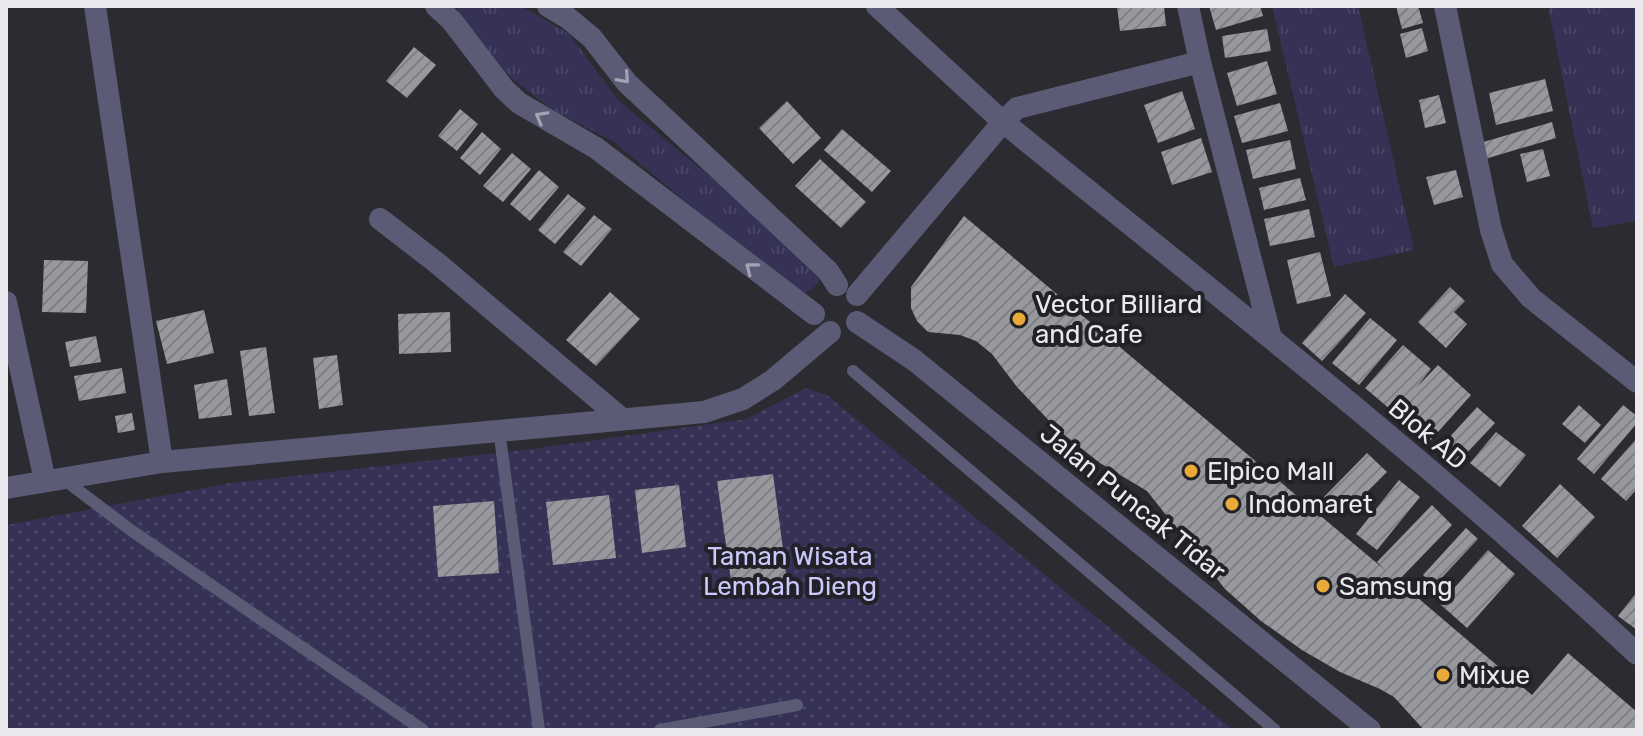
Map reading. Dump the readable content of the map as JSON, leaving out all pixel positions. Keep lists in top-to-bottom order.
{
  "streets": {
    "street": ["Blok AD", "Jalan Puncak Tidar"]
  },
  "parks": ["Taman Wisata Lembah Dieng"],
  "places": [
    "Vector Billiard and Cafe",
    "Elpico Mall",
    "Indomaret",
    "Samsung",
    "Mixue"
  ]
}
